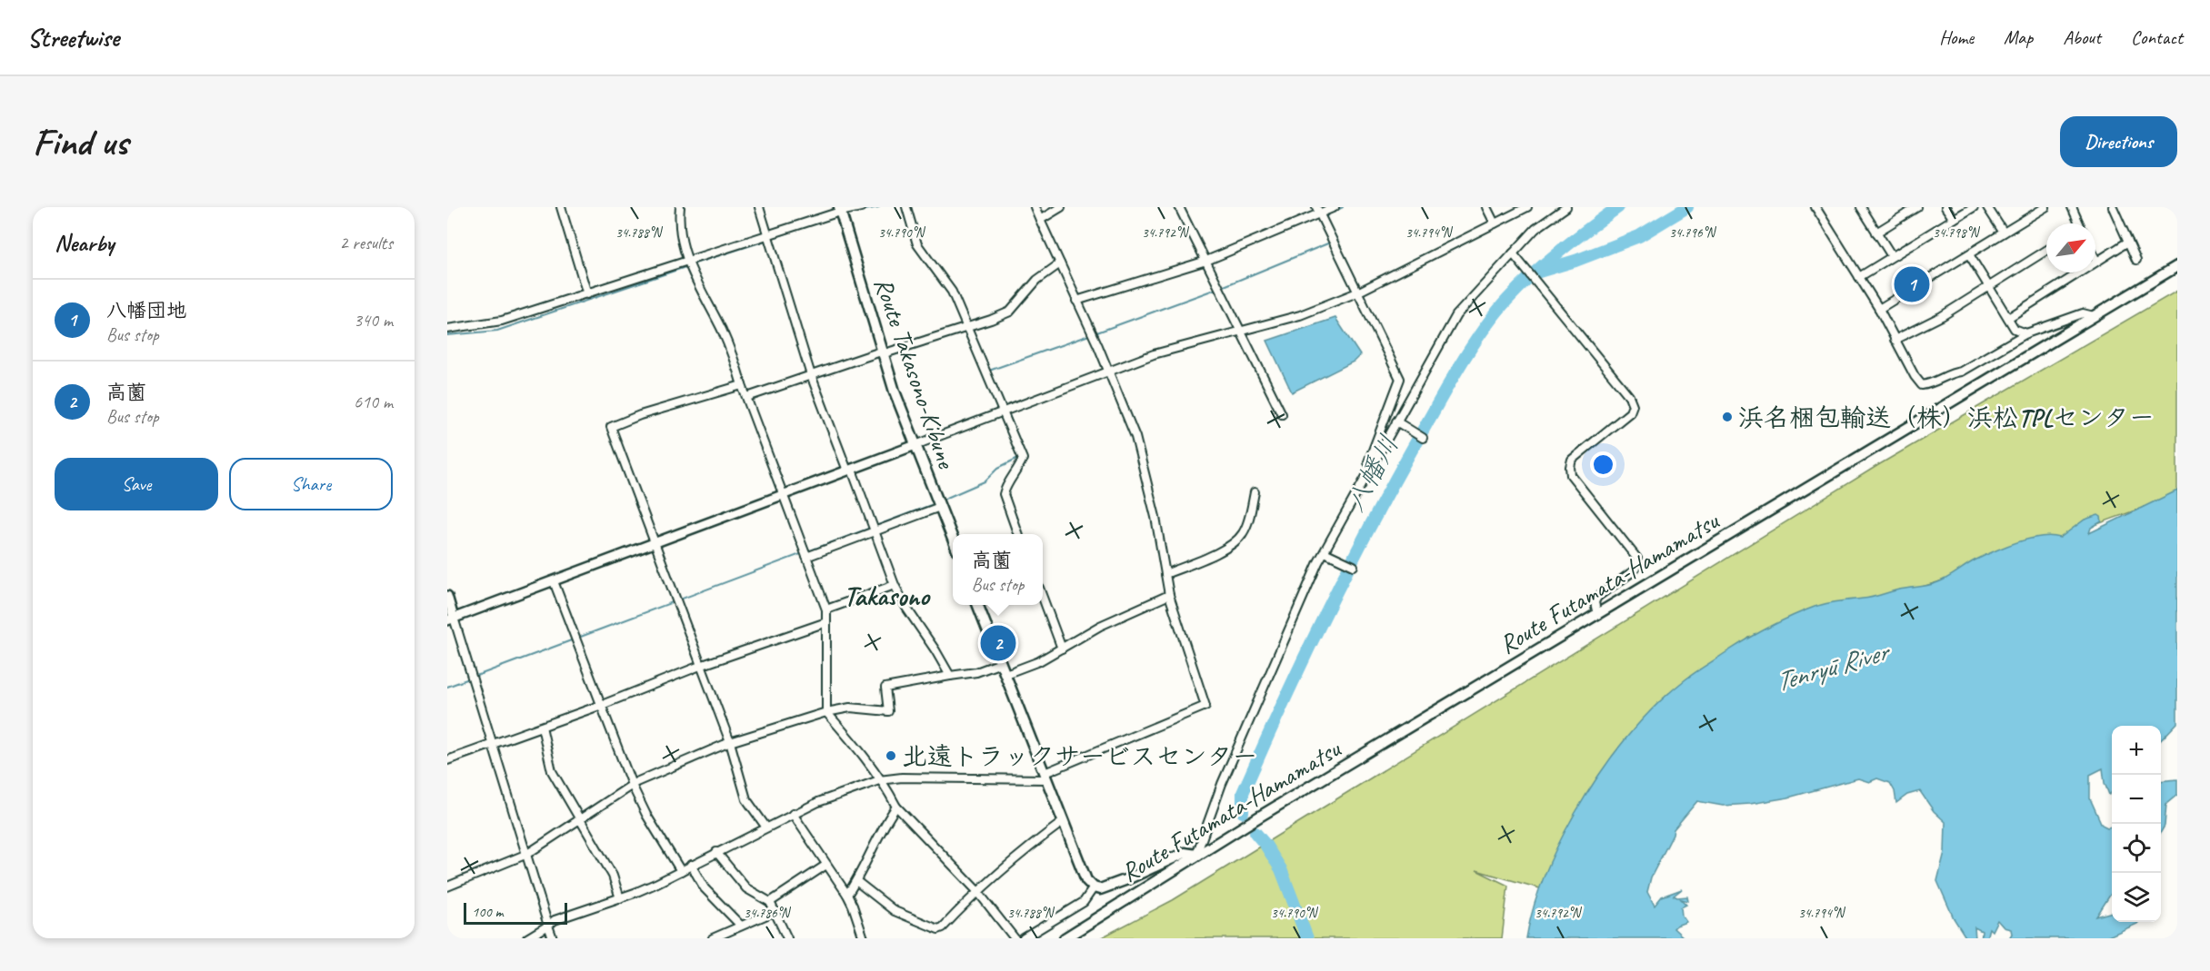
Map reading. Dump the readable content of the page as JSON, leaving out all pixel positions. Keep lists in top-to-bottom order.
{
  "streets": {
    "main road": ["Route Takasono-Kibune", "Route Futamata-Hamamatsu"]
  },
  "districts": ["Takasono"],
  "water": ["八幡川", "Tenryū River"],
  "places": ["浜名梱包輸送（株）浜松TPLセンター", "北遠トラックサービスセンター"],
  "scale_bar": "100 m",
  "north": "top right",
  "page": {
    "header": "Streetwise",
    "nav": [
      "Home",
      "Map",
      "About",
      "Contact"
    ],
    "buttons": [
      "Directions",
      ["Save", "Share"]
    ],
    "title": "Find us",
    "heading": ["Nearby", "2 results"],
    "pins": ["1", "2"],
    "list": [
      {
        "mark": "1",
        "name": "八幡団地",
        "note": "Bus stop",
        "value": "340 m"
      },
      {
        "mark": "2",
        "name": "高薗",
        "note": "Bus stop",
        "value": "610 m"
      }
    ],
    "popup": ["高薗", "Bus stop"],
    "map_buttons": ["+", "−"],
    "scale": "100 m"
  },
  "coordinates": [
    "34.788°N",
    "34.790°N",
    "34.792°N",
    "34.794°N",
    "34.796°N",
    "34.798°N",
    "34.786°N"
  ]
}
